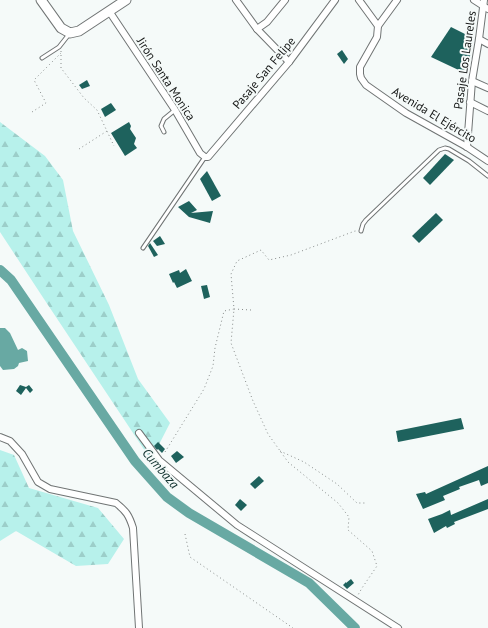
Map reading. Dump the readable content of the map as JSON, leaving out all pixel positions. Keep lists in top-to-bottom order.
{
  "streets": {
    "street": [
      "Pasaje Los Laureles",
      "Pasaje San Felipe",
      "Jirón Santa Monica",
      "Avenida El Ejército"
    ]
  },
  "crossings": [
    ["Pasaje Los Laureles", "Avenida El Ejército"],
    ["Pasaje San Felipe", "Jirón Santa Monica"]
  ],
  "water": ["Cumbaza"]
}
